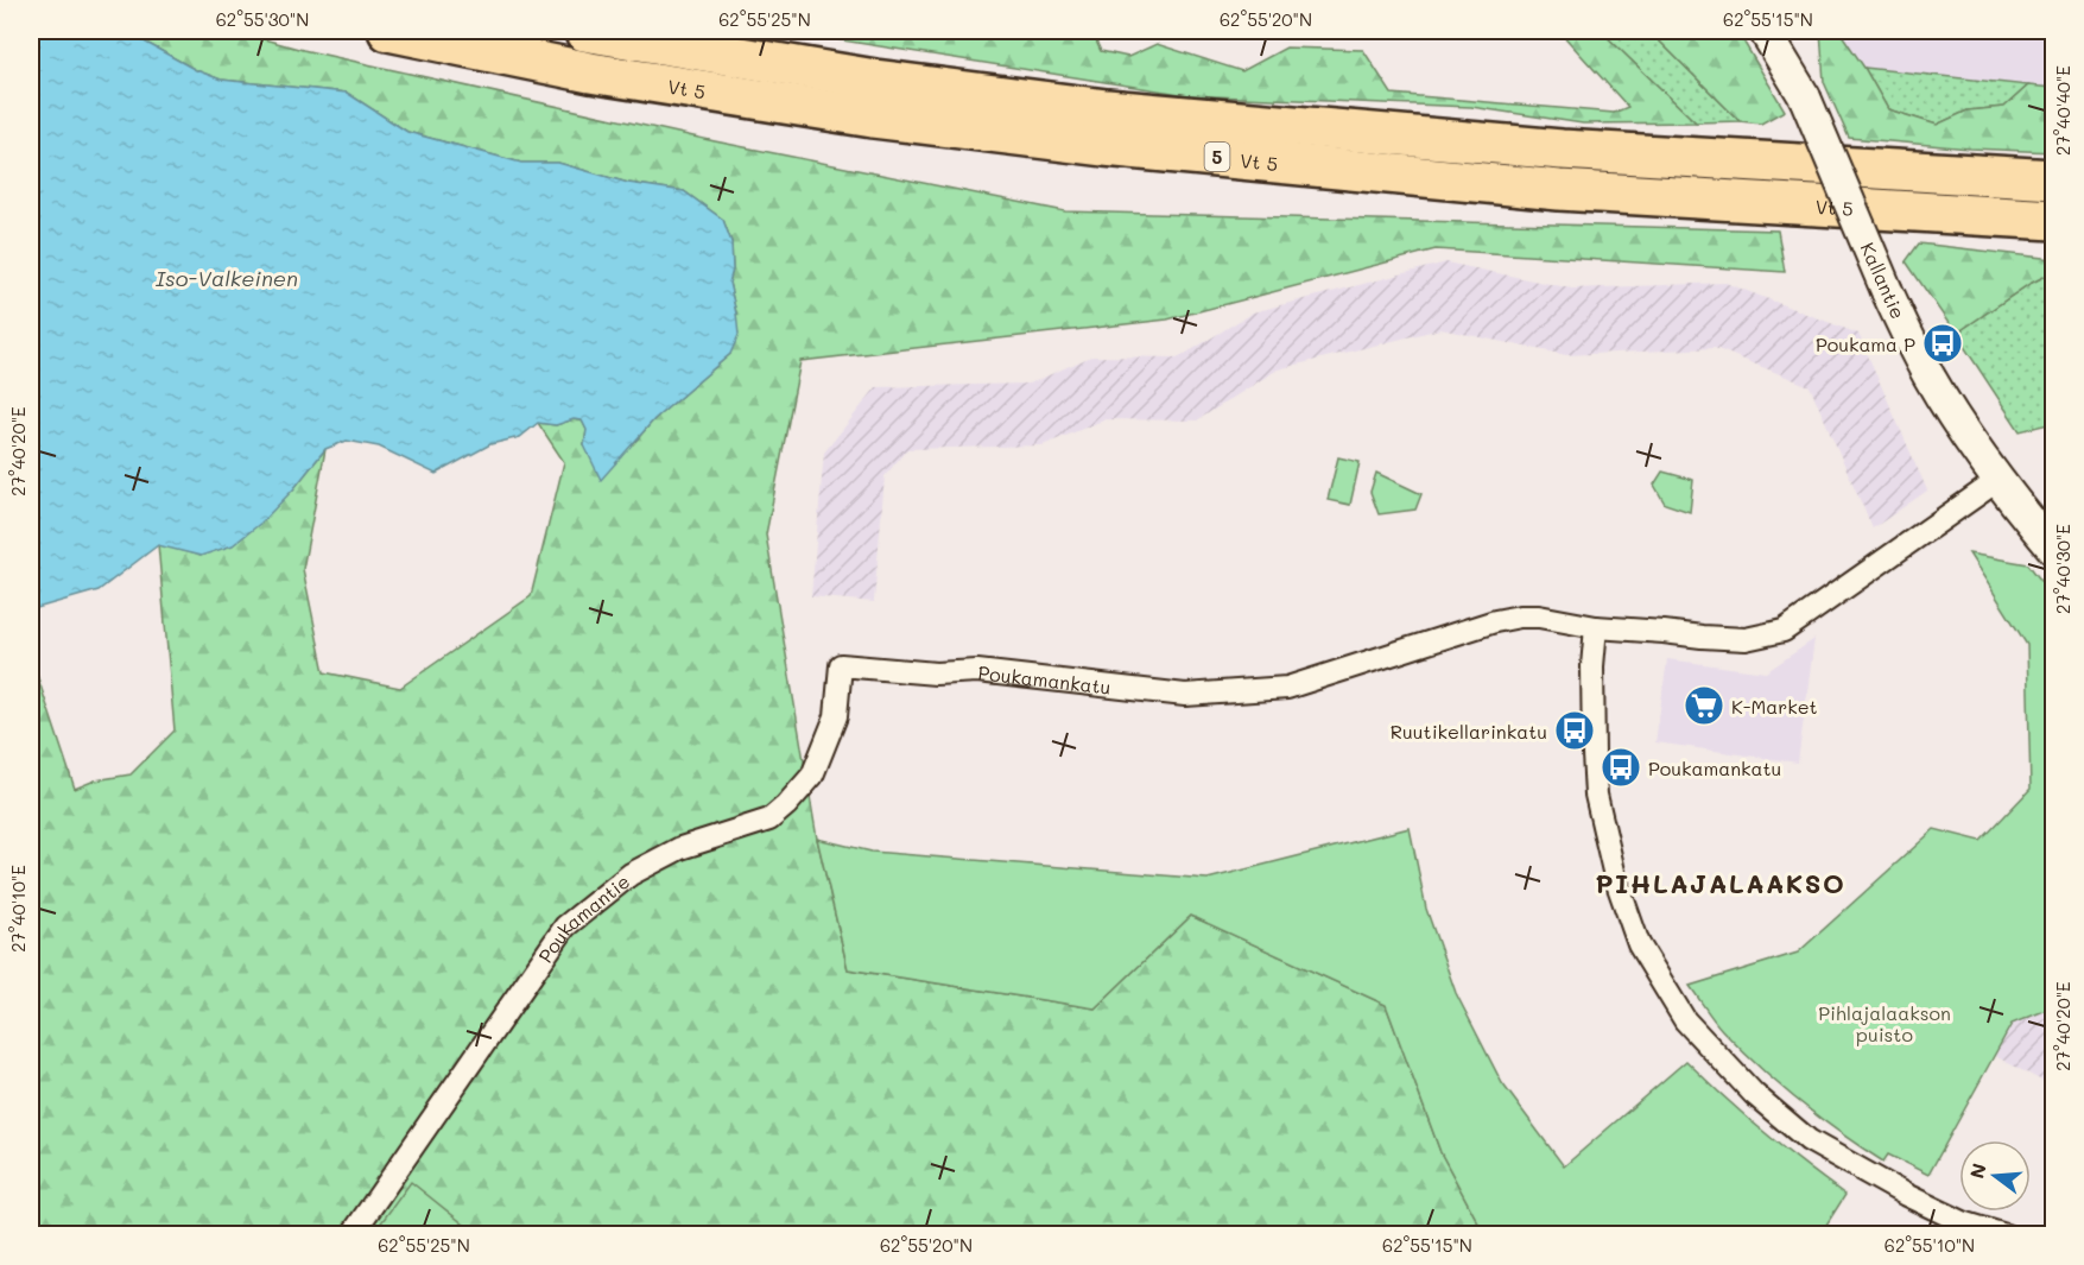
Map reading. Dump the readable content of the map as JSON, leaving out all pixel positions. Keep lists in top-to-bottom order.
{
  "streets": {
    "highway": ["Vt 5", "5"],
    "main road": ["Kallantie"],
    "street": ["Poukamankatu", "Poukamantie"]
  },
  "crossings": [
    ["Kallantie", "Poukamankatu"],
    ["Poukamankatu", "Poukamantie"]
  ],
  "districts": ["PIHLAJALAAKSO"],
  "water": ["Iso-Valkeinen"],
  "parks": ["Pihlajalaakson puisto"],
  "places": {
    "bus stop": ["Poukama P", "Ruutikellarinkatu", "Poukamankatu"],
    "supermarket": ["K-Market"]
  },
  "north": "left",
  "coordinates": [
    "62°55'30\"N",
    "62°55'25\"N",
    "62°55'20\"N",
    "62°55'15\"N",
    "27°40'40\"E",
    "27°40'20\"E",
    "27°40'30\"E",
    "27°40'10\"E",
    "62°55'10\"N"
  ]
}
